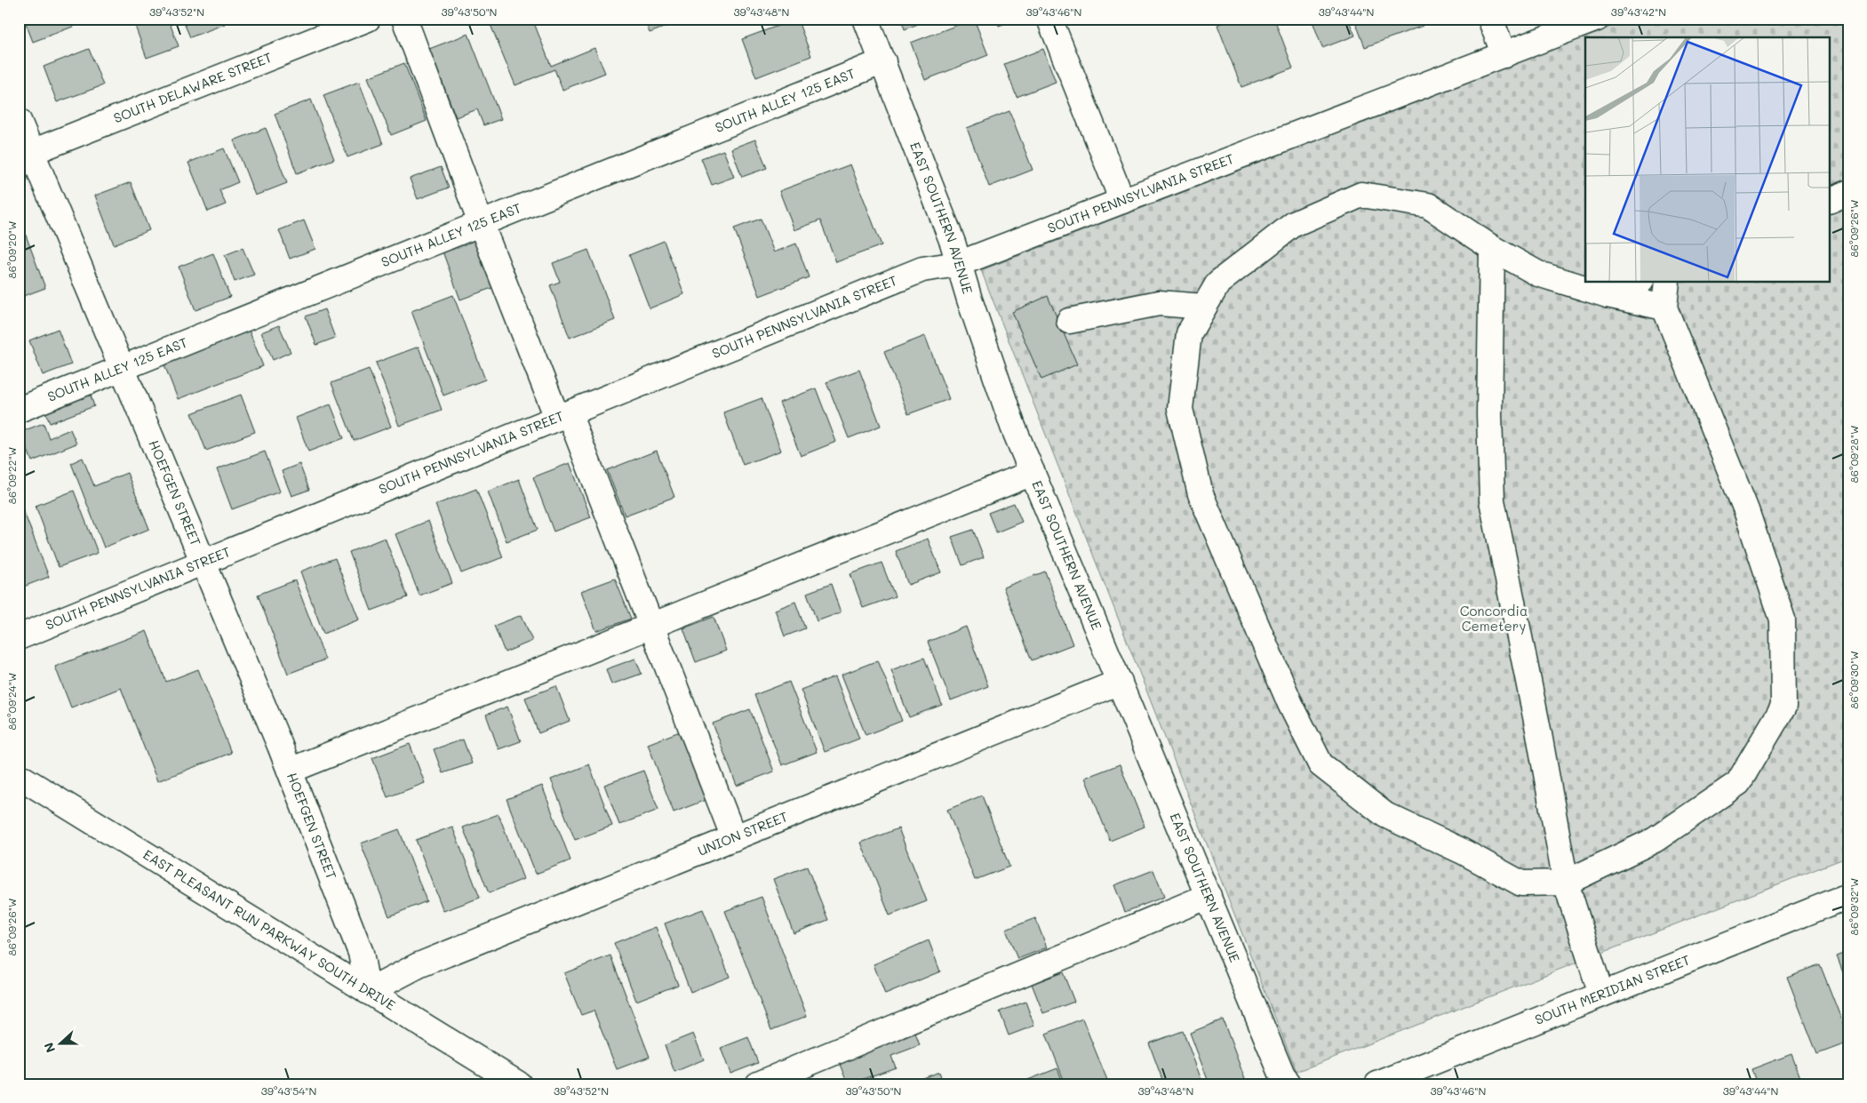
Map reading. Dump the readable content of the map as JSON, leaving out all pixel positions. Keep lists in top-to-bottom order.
{
  "streets": {
    "street": [
      "SOUTH DELAWARE STREET",
      "SOUTH ALLEY 125 EAST",
      "SOUTH PENNSYLVANIA STREET",
      "EAST SOUTHERN AVENUE",
      "HOEFGEN STREET",
      "UNION STREET",
      "EAST PLEASANT RUN PARKWAY SOUTH DRIVE",
      "SOUTH MERIDIAN STREET"
    ]
  },
  "crossings": [
    ["SOUTH DELAWARE STREET", "HOEFGEN STREET"],
    ["SOUTH ALLEY 125 EAST", "EAST SOUTHERN AVENUE"],
    ["SOUTH ALLEY 125 EAST", "HOEFGEN STREET"],
    ["SOUTH PENNSYLVANIA STREET", "EAST SOUTHERN AVENUE"],
    ["SOUTH PENNSYLVANIA STREET", "HOEFGEN STREET"],
    ["EAST SOUTHERN AVENUE", "UNION STREET"],
    ["HOEFGEN STREET", "UNION STREET"],
    ["HOEFGEN STREET", "EAST PLEASANT RUN PARKWAY SOUTH DRIVE"],
    ["UNION STREET", "EAST PLEASANT RUN PARKWAY SOUTH DRIVE"]
  ],
  "parks": ["Concordia Cemetery"],
  "north": "left",
  "coordinates": [
    "39°43'52\"N",
    "39°43'50\"N",
    "39°43'48\"N",
    "39°43'46\"N",
    "39°43'44\"N",
    "39°43'42\"N",
    "86°09'26\"W",
    "86°09'20\"W",
    "86°09'28\"W",
    "86°09'22\"W",
    "86°09'30\"W",
    "86°09'24\"W",
    "86°09'32\"W",
    "39°43'54\"N"
  ]
}
